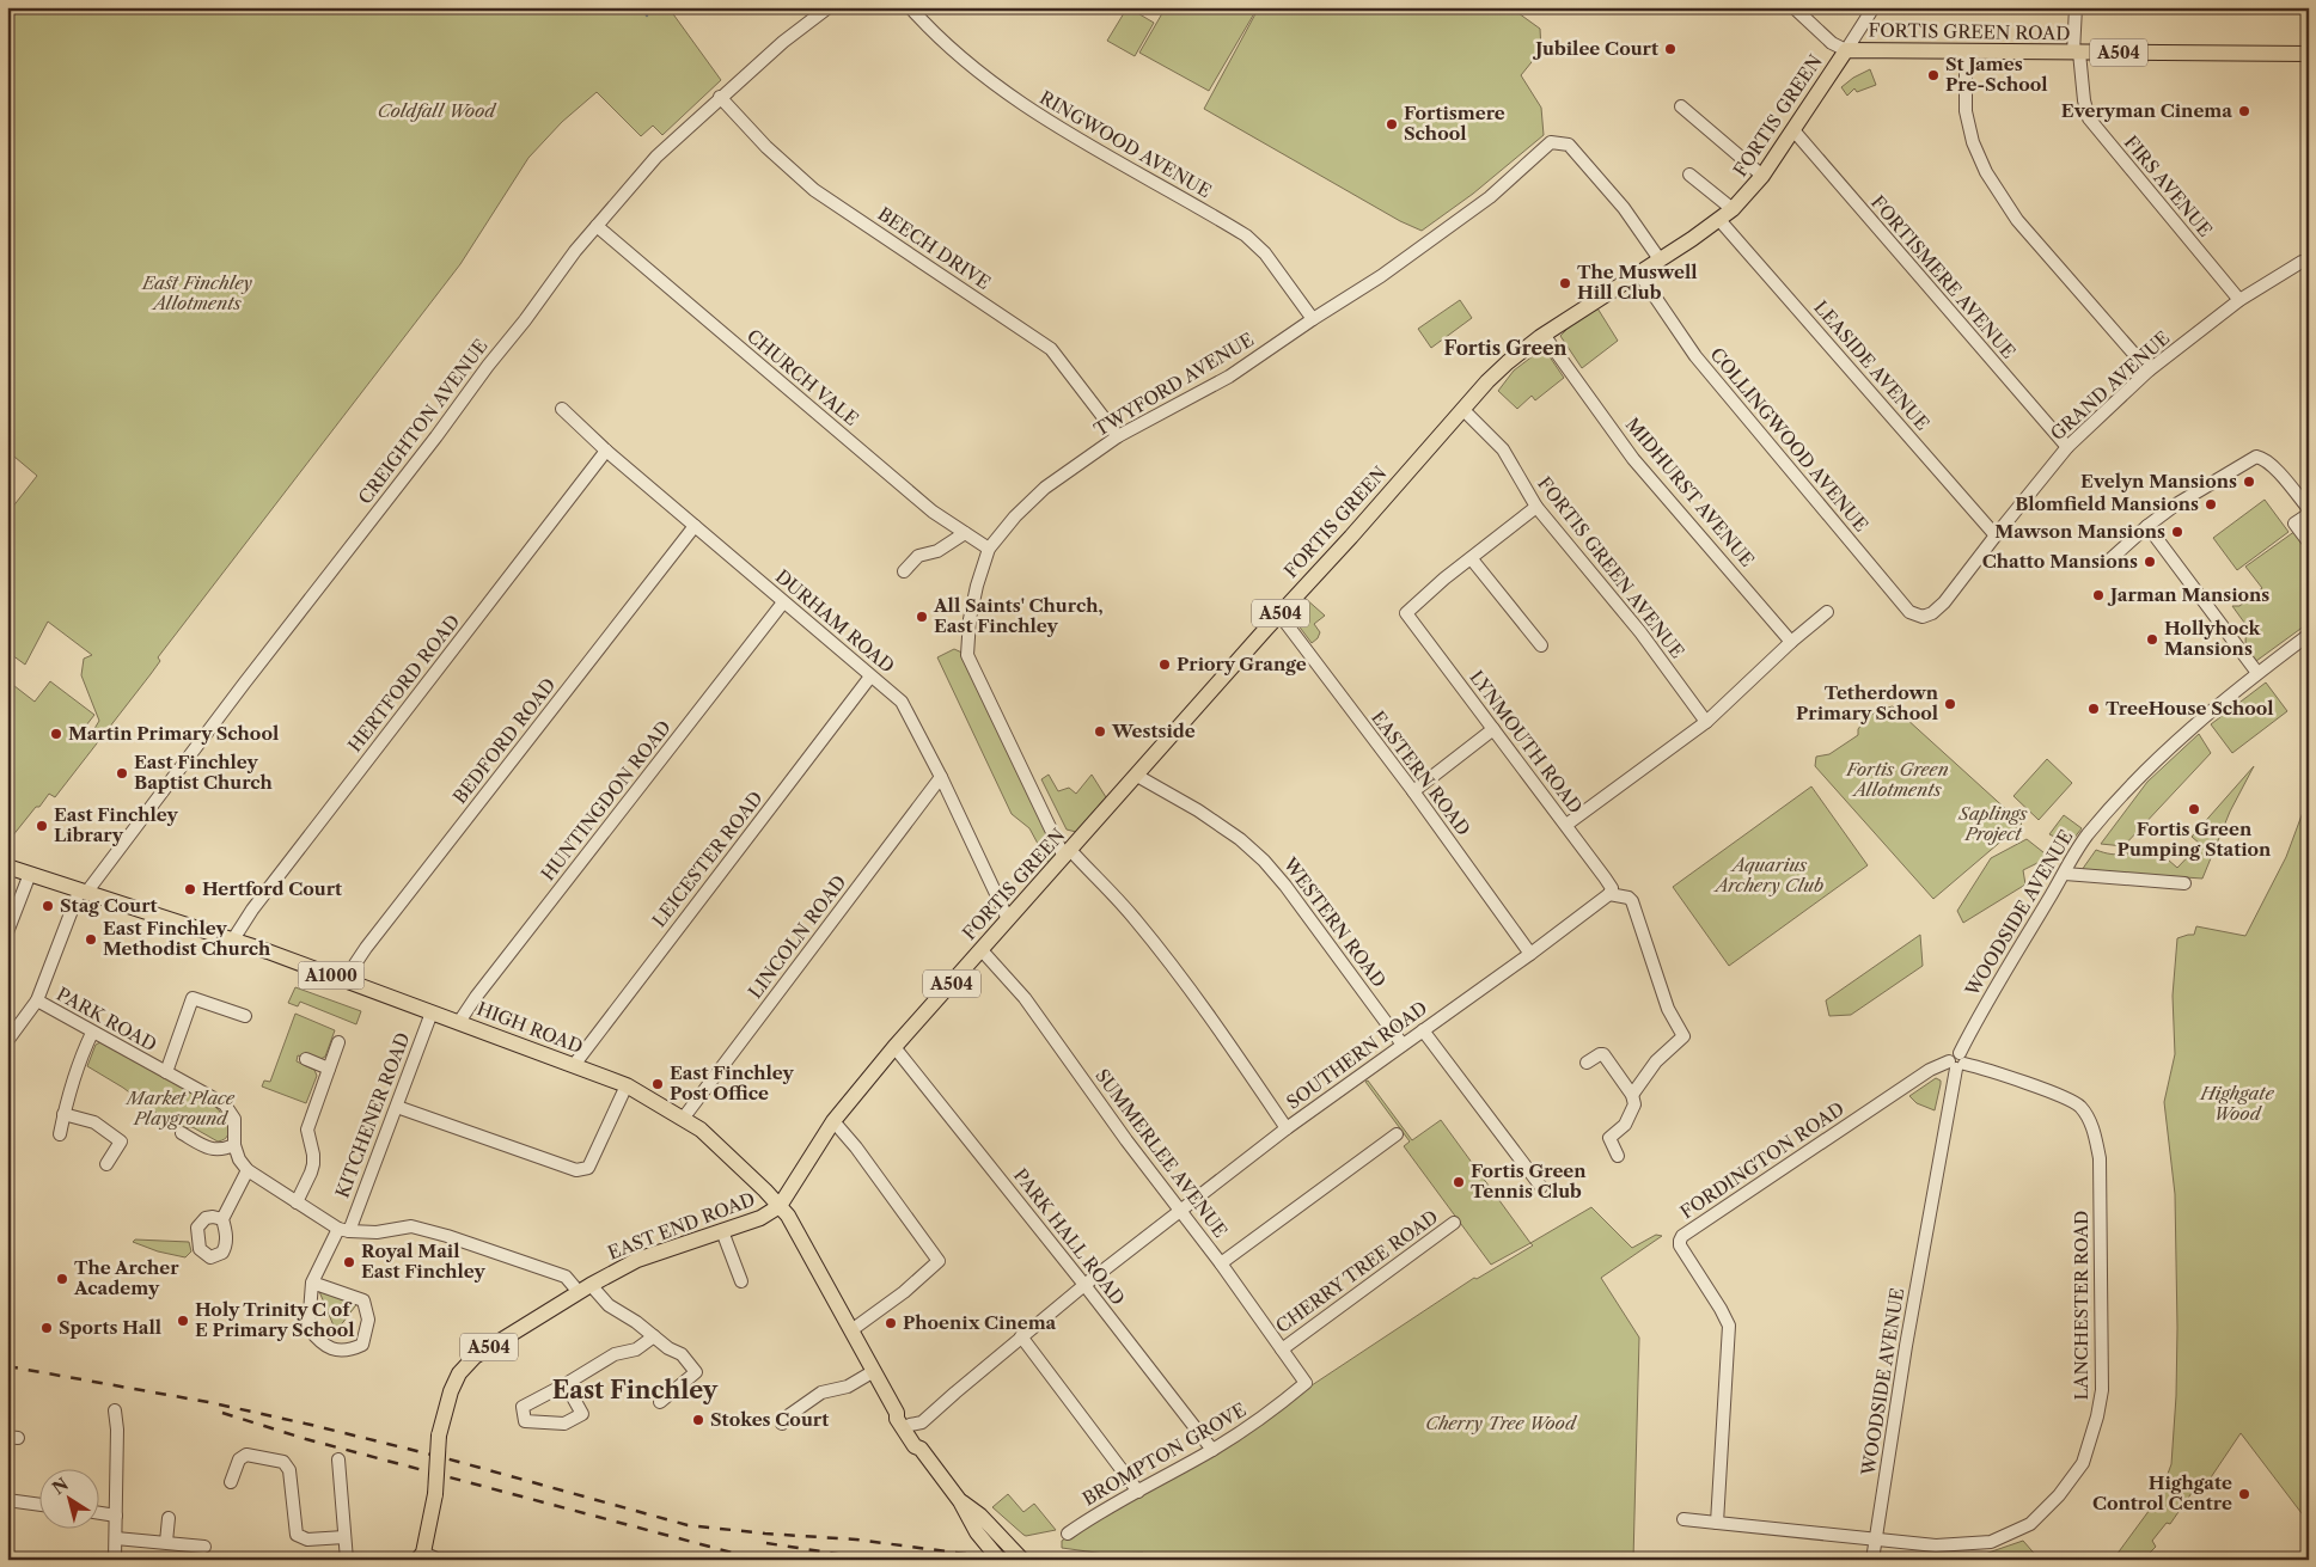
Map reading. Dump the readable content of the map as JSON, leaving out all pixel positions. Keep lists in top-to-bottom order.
{
  "streets": {
    "main road": [
      "FORTIS GREEN ROAD",
      "A504",
      "FORTIS GREEN",
      "A1000",
      "HIGH ROAD",
      "EAST END ROAD"
    ],
    "street": [
      "RINGWOOD AVENUE",
      "FIRS AVENUE",
      "BEECH DRIVE",
      "FORTISMERE AVENUE",
      "LEASIDE AVENUE",
      "CHURCH VALE",
      "TWYFORD AVENUE",
      "GRAND AVENUE",
      "CREIGHTON AVENUE",
      "COLLINGWOOD AVENUE",
      "MIDHURST AVENUE",
      "FORTIS GREEN AVENUE",
      "DURHAM ROAD",
      "HERTFORD ROAD",
      "BEDFORD ROAD",
      "LYNMOUTH ROAD",
      "EASTERN ROAD",
      "HUNTINGDON ROAD",
      "LEICESTER ROAD",
      "WOODSIDE AVENUE",
      "WESTERN ROAD",
      "LINCOLN ROAD",
      "PARK ROAD",
      "SOUTHERN ROAD",
      "KITCHENER ROAD",
      "SUMMERLEE AVENUE",
      "FORDINGTON ROAD",
      "PARK HALL ROAD",
      "CHERRY TREE ROAD",
      "LANCHESTER ROAD",
      "BROMPTON GROVE"
    ]
  },
  "crossings": [
    ["FORTIS GREEN ROAD", "FORTIS GREEN"],
    ["FORTIS GREEN ROAD", "FIRS AVENUE"],
    ["FORTIS GREEN", "FORTISMERE AVENUE"],
    ["FORTIS GREEN", "LEASIDE AVENUE"],
    ["FORTIS GREEN", "TWYFORD AVENUE"],
    ["FORTIS GREEN", "COLLINGWOOD AVENUE"],
    ["FORTIS GREEN", "MIDHURST AVENUE"],
    ["FORTIS GREEN", "FORTIS GREEN AVENUE"],
    ["FORTIS GREEN", "DURHAM ROAD"],
    ["FORTIS GREEN", "EASTERN ROAD"],
    ["FORTIS GREEN", "WESTERN ROAD"],
    ["FORTIS GREEN", "HIGH ROAD"],
    ["FORTIS GREEN", "SUMMERLEE AVENUE"],
    ["FORTIS GREEN", "EAST END ROAD"],
    ["FORTIS GREEN", "PARK HALL ROAD"],
    ["RINGWOOD AVENUE", "TWYFORD AVENUE"],
    ["FIRS AVENUE", "GRAND AVENUE"],
    ["BEECH DRIVE", "TWYFORD AVENUE"],
    ["BEECH DRIVE", "CREIGHTON AVENUE"],
    ["FORTISMERE AVENUE", "GRAND AVENUE"],
    ["LEASIDE AVENUE", "GRAND AVENUE"],
    ["CHURCH VALE", "TWYFORD AVENUE"],
    ["CHURCH VALE", "CREIGHTON AVENUE"],
    ["TWYFORD AVENUE", "SOUTHERN ROAD"],
    ["GRAND AVENUE", "COLLINGWOOD AVENUE"],
    ["CREIGHTON AVENUE", "PARK ROAD"],
    ["CREIGHTON AVENUE", "HIGH ROAD"],
    ["DURHAM ROAD", "HERTFORD ROAD"],
    ["DURHAM ROAD", "BEDFORD ROAD"],
    ["DURHAM ROAD", "HUNTINGDON ROAD"],
    ["DURHAM ROAD", "LEICESTER ROAD"],
    ["DURHAM ROAD", "LINCOLN ROAD"],
    ["HERTFORD ROAD", "HIGH ROAD"],
    ["BEDFORD ROAD", "HIGH ROAD"],
    ["LYNMOUTH ROAD", "SOUTHERN ROAD"],
    ["EASTERN ROAD", "SOUTHERN ROAD"],
    ["HUNTINGDON ROAD", "HIGH ROAD"],
    ["LEICESTER ROAD", "HIGH ROAD"],
    ["WOODSIDE AVENUE", "FORDINGTON ROAD"],
    ["WOODSIDE AVENUE", "LANCHESTER ROAD"],
    ["WESTERN ROAD", "SOUTHERN ROAD"],
    ["LINCOLN ROAD", "HIGH ROAD"],
    ["PARK ROAD", "HIGH ROAD"],
    ["HIGH ROAD", "SOUTHERN ROAD"],
    ["HIGH ROAD", "KITCHENER ROAD"],
    ["HIGH ROAD", "EAST END ROAD"],
    ["SOUTHERN ROAD", "SUMMERLEE AVENUE"],
    ["SOUTHERN ROAD", "PARK HALL ROAD"],
    ["SUMMERLEE AVENUE", "CHERRY TREE ROAD"],
    ["SUMMERLEE AVENUE", "BROMPTON GROVE"],
    ["FORDINGTON ROAD", "LANCHESTER ROAD"],
    ["PARK HALL ROAD", "BROMPTON GROVE"]
  ],
  "districts": ["Fortis Green", "East Finchley"],
  "parks": [
    "Coldfall Wood",
    "East Finchley Allotments",
    "Fortis Green Allotments",
    "Saplings Project",
    "Aquarius Archery Club",
    "Highgate Wood",
    "Market Place Playground",
    "Cherry Tree Wood"
  ],
  "places": [
    "Jubilee Court",
    "St James Pre-School",
    "Everyman Cinema",
    "Fortismere School",
    "The Muswell Hill Club",
    "Evelyn Mansions",
    "Blomfield Mansions",
    "Mawson Mansions",
    "Chatto Mansions",
    "Jarman Mansions",
    "All Saints' Church, East Finchley",
    "Hollyhock Mansions",
    "Priory Grange",
    "Tetherdown Primary School",
    "TreeHouse School",
    "Westside",
    "Martin Primary School",
    "East Finchley Baptist Church",
    "Fortis Green Pumping Station",
    "East Finchley Library",
    "Hertford Court",
    "Stag Court",
    "East Finchley Methodist Church",
    "East Finchley Post Office",
    "Fortis Green Tennis Club",
    "Royal Mail East Finchley",
    "The Archer Academy",
    "Holy Trinity C of E Primary School",
    "Phoenix Cinema",
    "Sports Hall",
    "Stokes Court",
    "Highgate Control Centre"
  ],
  "north": "top left"
}
